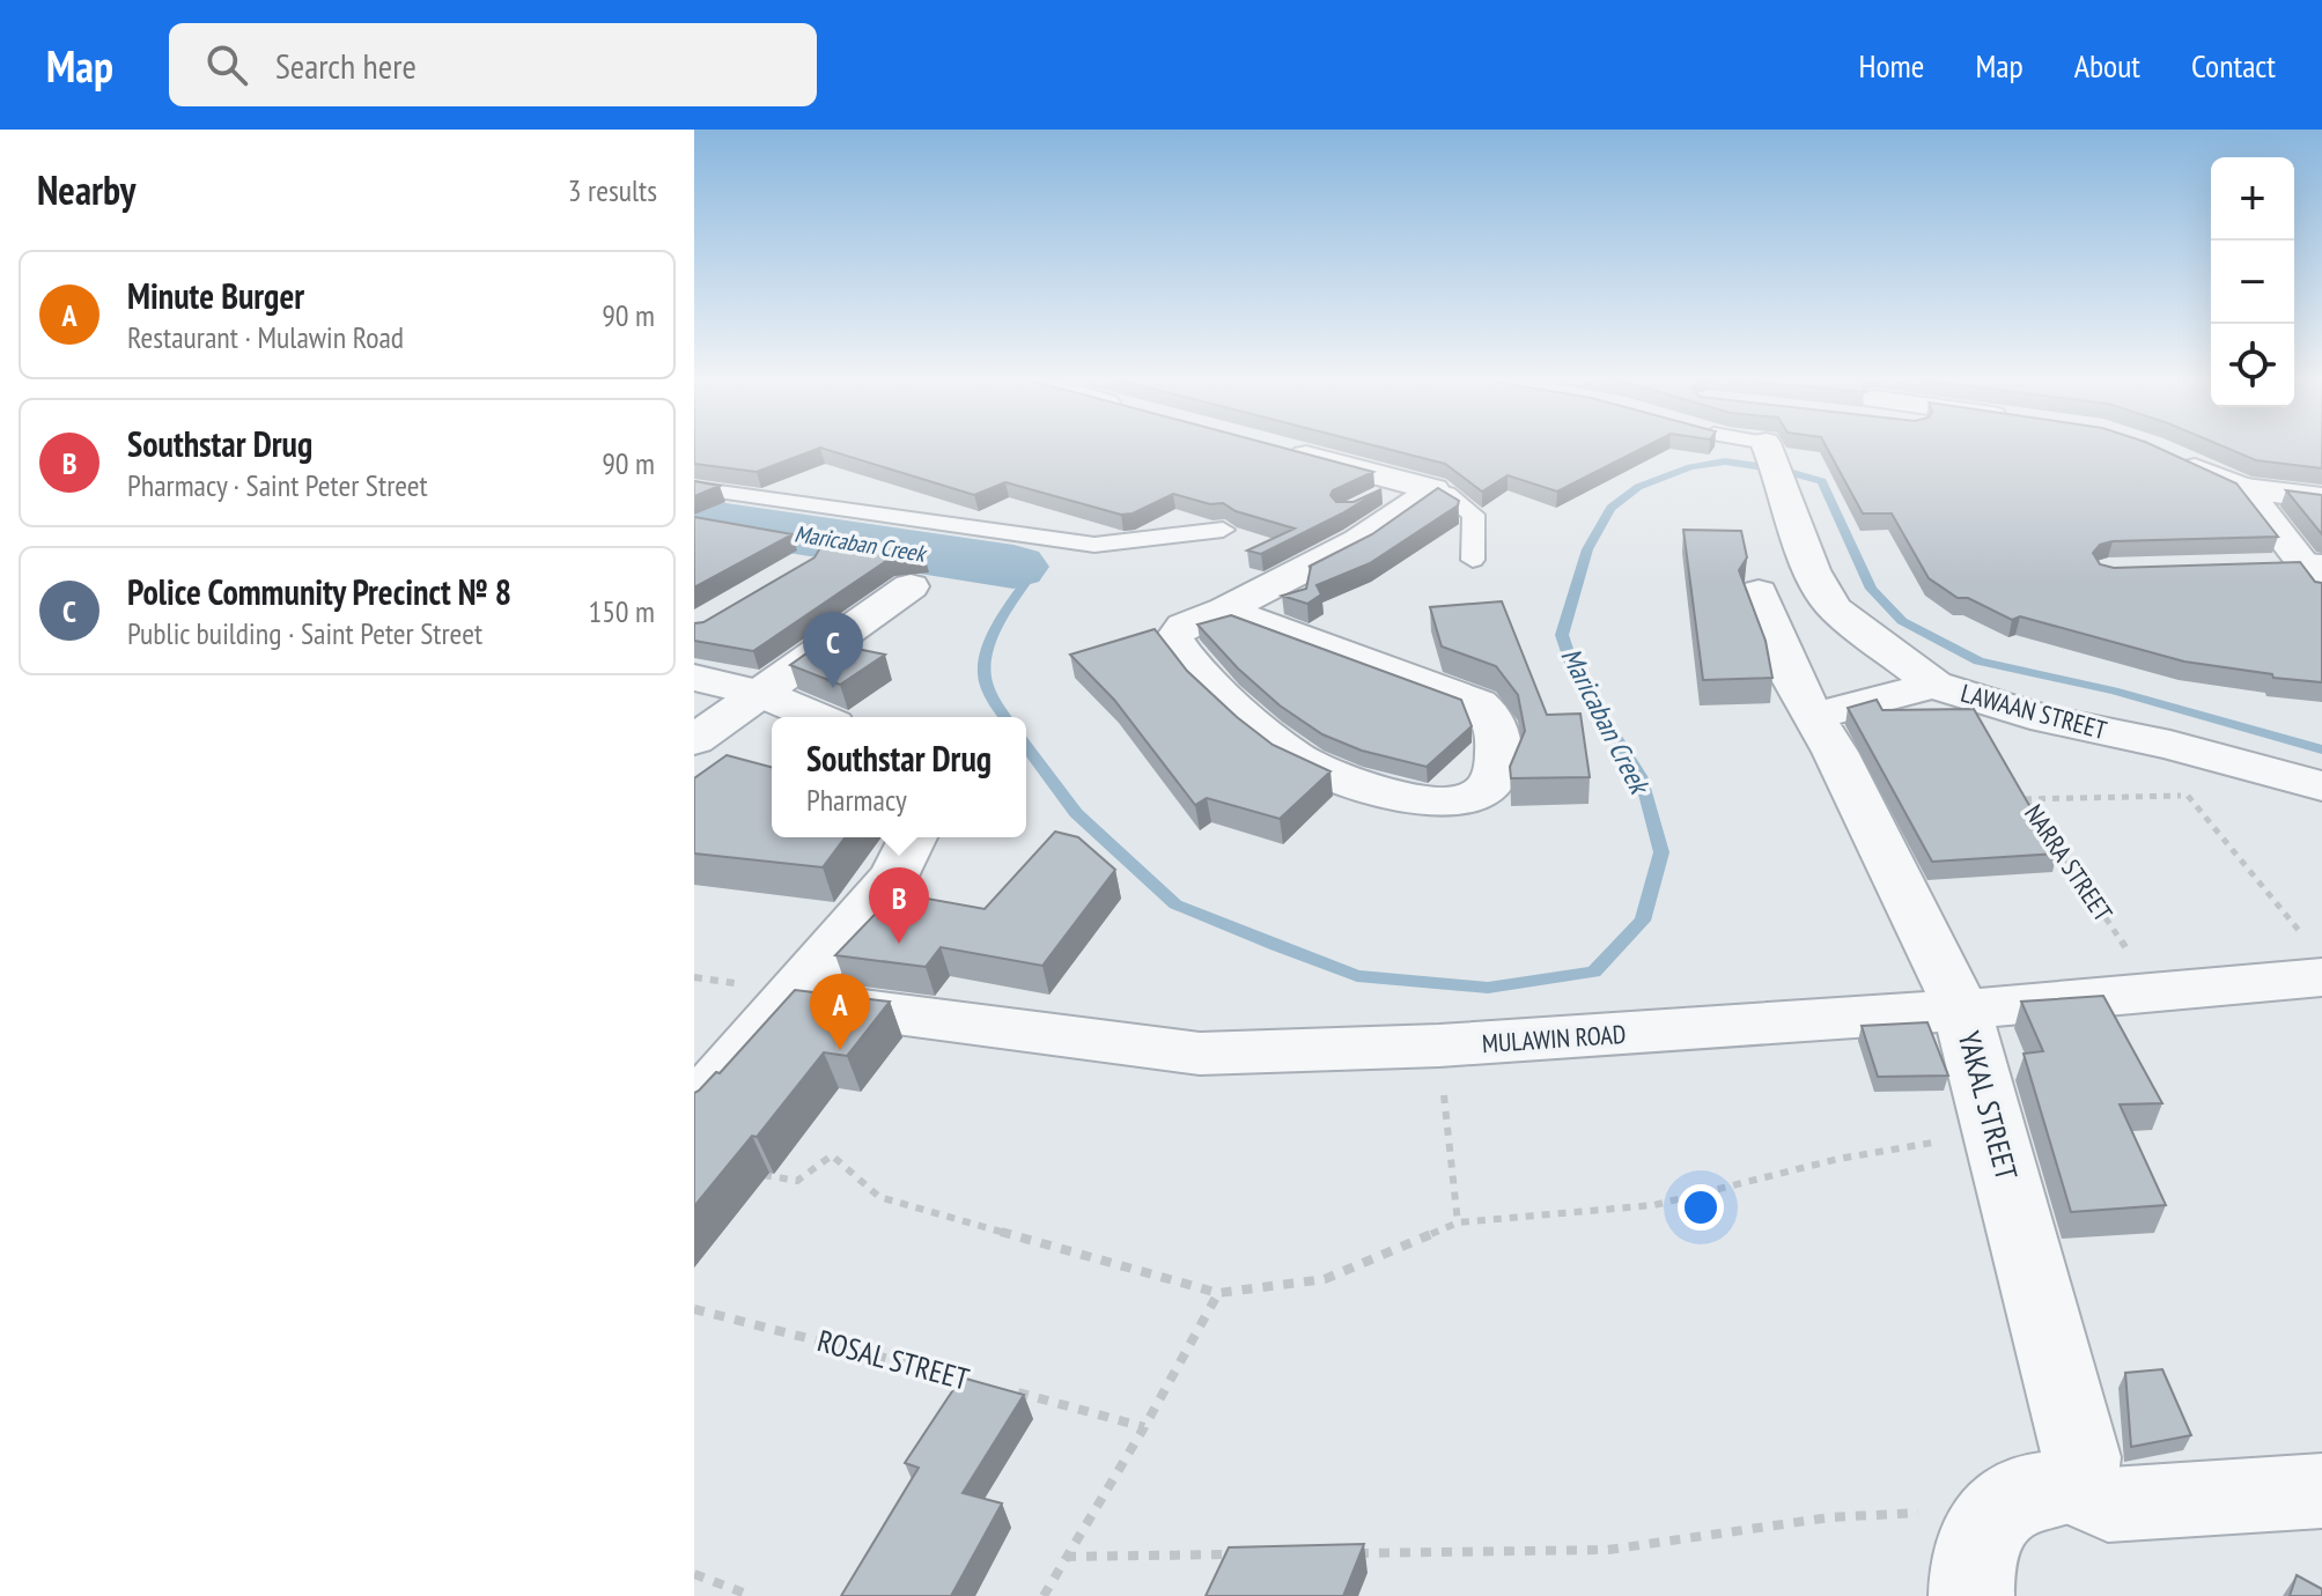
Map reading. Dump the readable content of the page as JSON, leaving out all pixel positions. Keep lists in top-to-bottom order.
{
  "streets": {
    "street": ["LAWAAN STREET", "MULAWIN ROAD", "YAKAL STREET"],
    "path": ["NARRA STREET", "ROSAL STREET"]
  },
  "crossings": [
    ["NARRA STREET", "MULAWIN ROAD"],
    ["MULAWIN ROAD", "YAKAL STREET"]
  ],
  "water": ["Maricaban Creek"],
  "page": {
    "header": "Map",
    "search": "Search here",
    "nav": [
      "Home",
      "Map",
      "About",
      "Contact"
    ],
    "heading": ["Nearby", "3 results"],
    "map_buttons": ["+", "−"],
    "list": [
      {
        "mark": "A",
        "name": "Minute Burger",
        "note": "Restaurant · Mulawin Road",
        "value": "90 m"
      },
      {
        "mark": "B",
        "name": "Southstar Drug",
        "note": "Pharmacy · Saint Peter Street",
        "value": "90 m"
      },
      {
        "mark": "C",
        "name": "Police Community Precinct № 8",
        "note": "Public building · Saint Peter Street",
        "value": "150 m"
      }
    ],
    "pins": ["C", "B", "A"],
    "popup": ["Southstar Drug", "Pharmacy"]
  }
}
